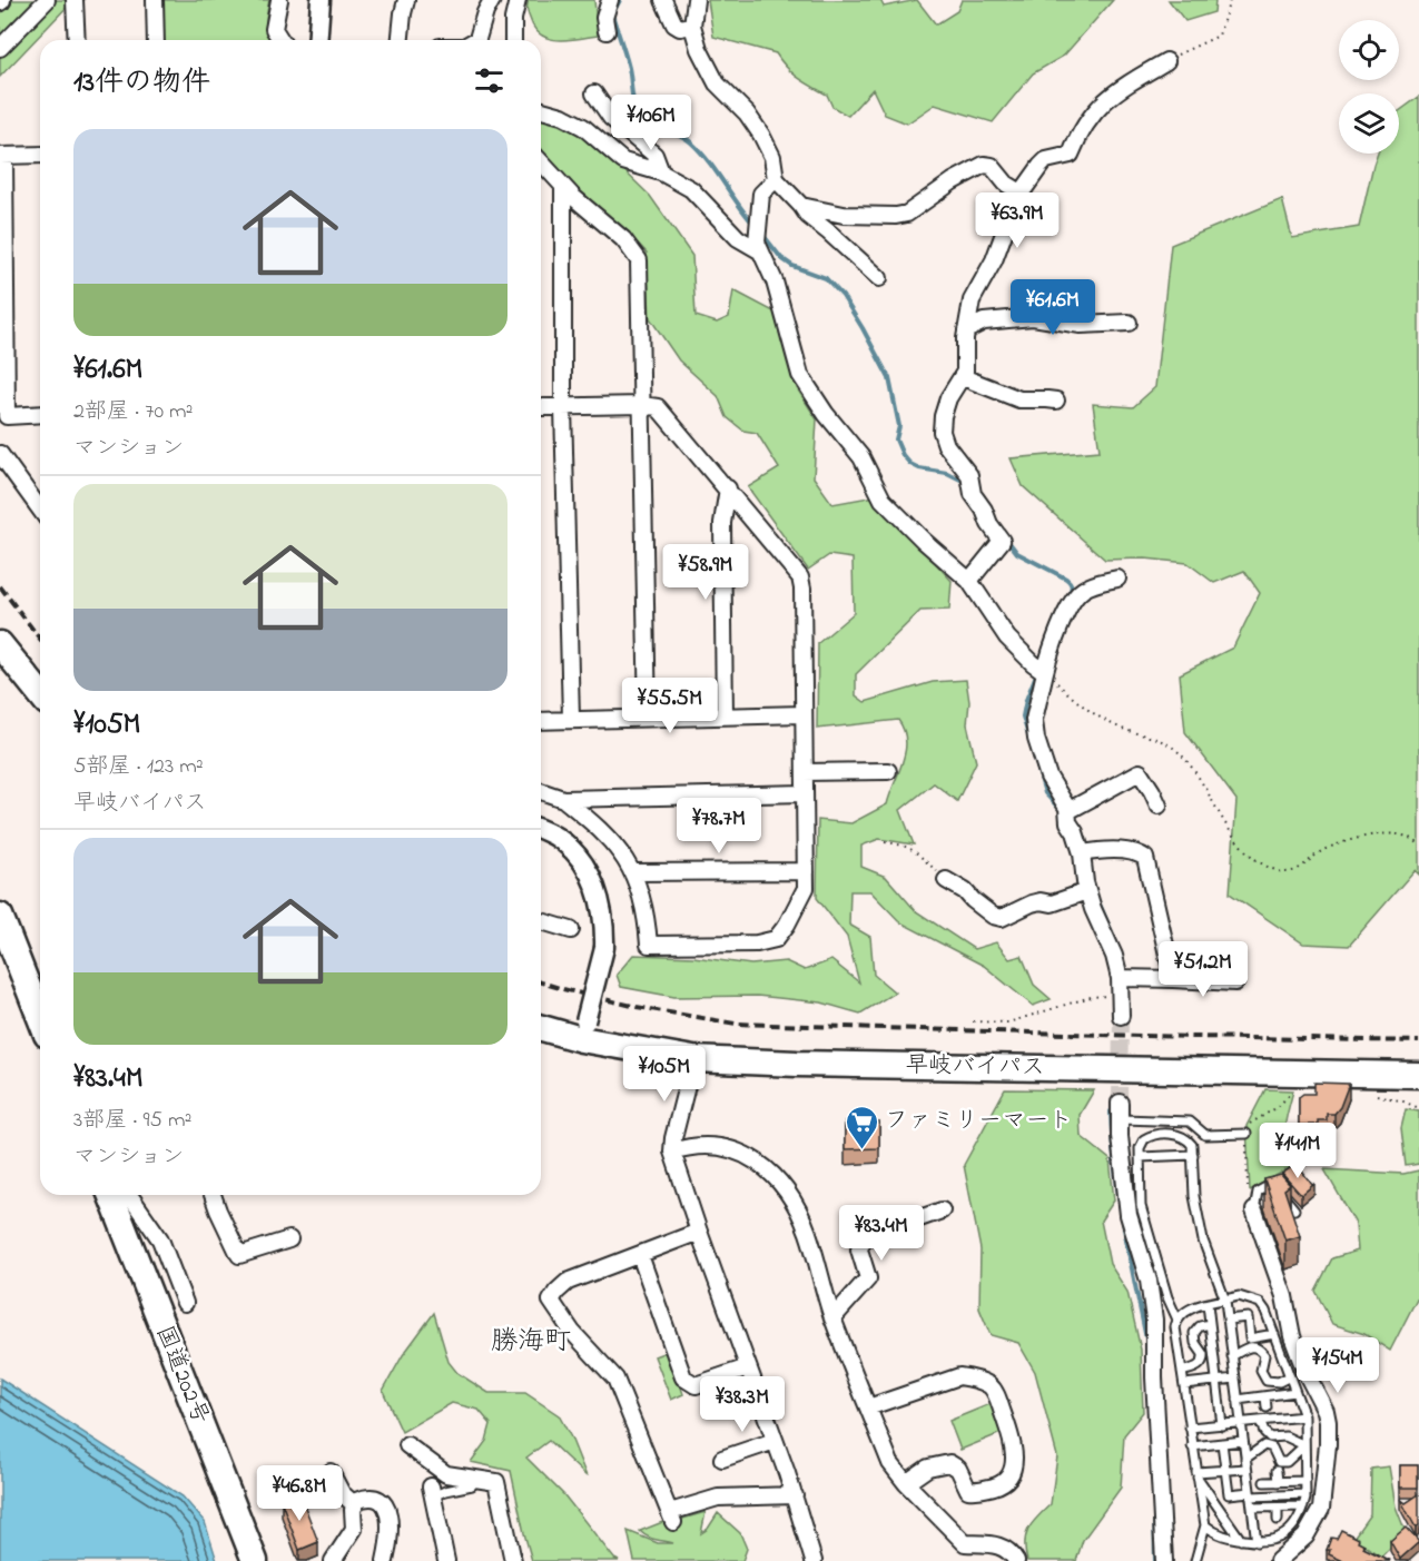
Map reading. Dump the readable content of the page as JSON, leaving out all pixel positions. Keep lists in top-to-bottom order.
{
  "streets": {
    "highway": ["早岐バイパス", "国道202号"]
  },
  "districts": ["勝海町"],
  "places": {
    "supermarket": ["ファミリーマート"]
  },
  "page": {
    "heading": "13件の物件",
    "price": [
      "¥106M",
      "¥63.9M",
      "¥61.6M",
      "¥58.9M",
      "¥55.5M",
      "¥78.7M",
      "¥51.2M",
      "¥105M",
      "¥141M",
      "¥83.4M",
      "¥154M",
      "¥38.3M",
      "¥46.8M"
    ],
    "list": [
      {
        "name": "¥61.6M",
        "note": "2部屋 · 70 m² · マンション"
      },
      {
        "name": "¥105M",
        "note": "5部屋 · 123 m² · 早岐バイパス"
      },
      {
        "name": "¥83.4M",
        "note": "3部屋 · 95 m² · マンション"
      }
    ]
  }
}
